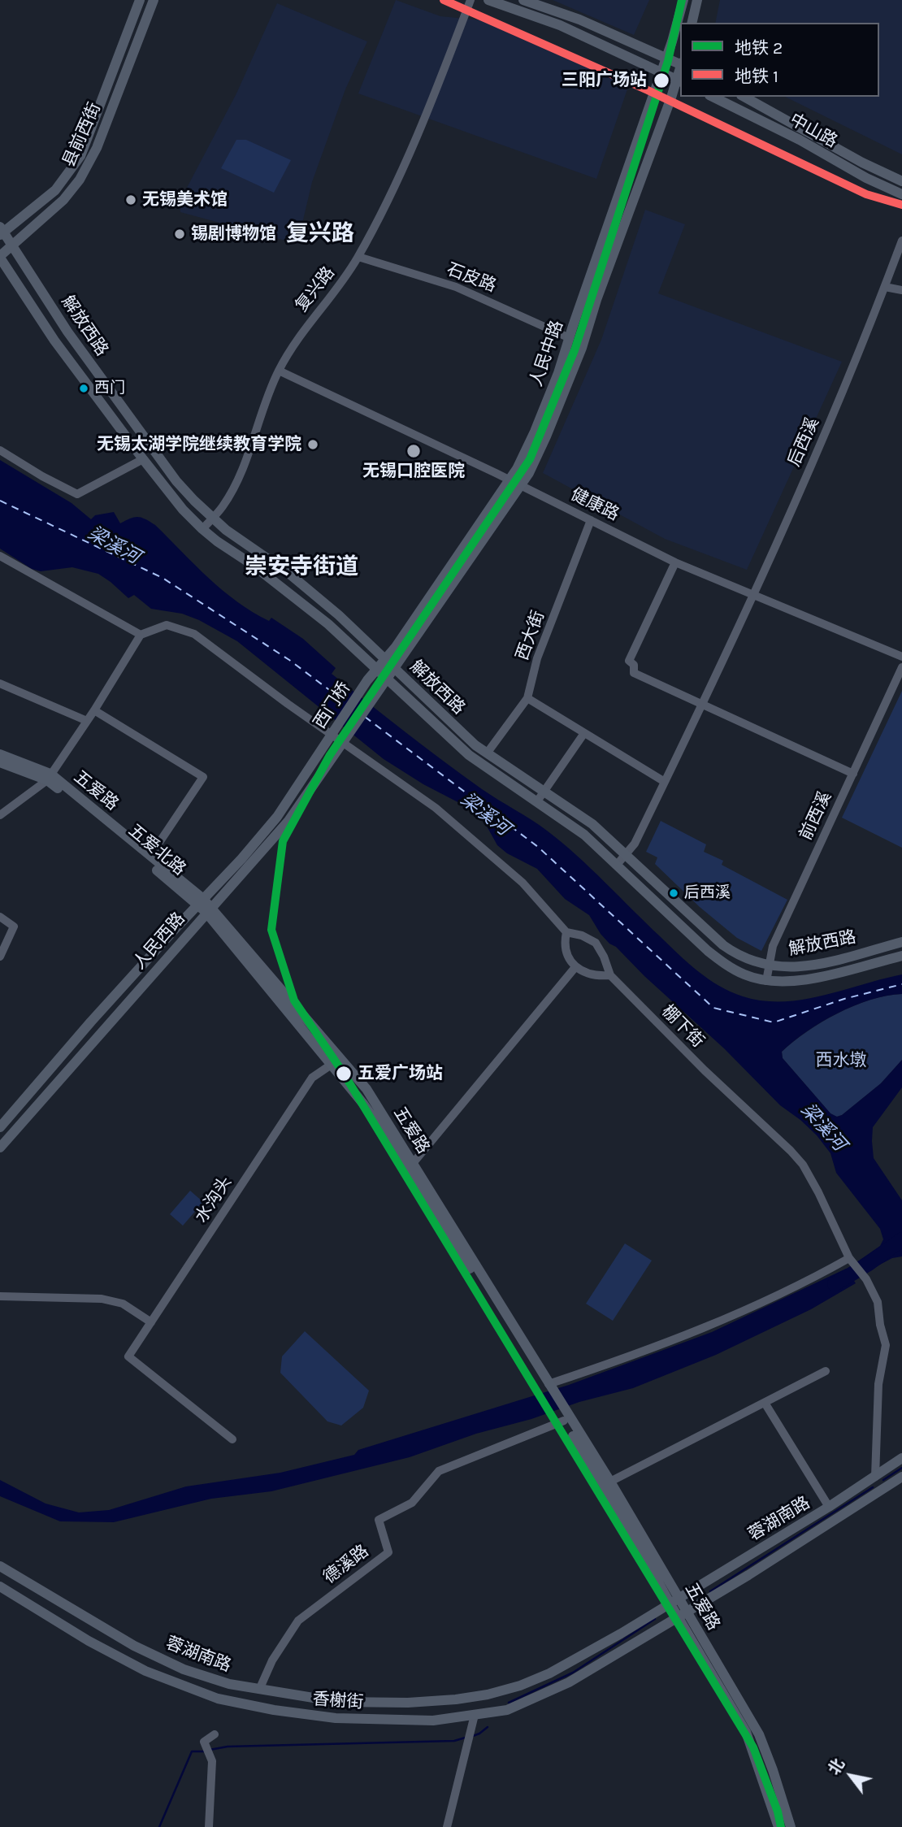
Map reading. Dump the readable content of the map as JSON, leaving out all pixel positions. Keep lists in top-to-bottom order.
{
  "streets": {
    "main road": [
      "中山路",
      "县前西街",
      "解放西路",
      "人民中路",
      "西门桥",
      "五爱路",
      "五爱北路",
      "人民西路",
      "蓉湖南路",
      "香榭街"
    ],
    "street": [
      "石皮路",
      "复兴路",
      "后西溪",
      "健康路",
      "西大街",
      "前西溪",
      "棚下街",
      "水沟头",
      "德溪路"
    ]
  },
  "crossings": [
    ["县前西街", "解放西路"],
    ["石皮路", "复兴路"],
    ["石皮路", "人民中路"],
    ["复兴路", "解放西路"],
    ["复兴路", "健康路"],
    ["解放西路", "人民中路"],
    ["解放西路", "后西溪"],
    ["解放西路", "西大街"],
    ["解放西路", "前西溪"],
    ["人民中路", "健康路"],
    ["人民中路", "西门桥"],
    ["后西溪", "健康路"],
    ["健康路", "西大街"],
    ["西门桥", "人民西路"],
    ["五爱路", "五爱北路"],
    ["五爱路", "人民西路"],
    ["五爱路", "水沟头"],
    ["五爱路", "蓉湖南路"],
    ["五爱路", "德溪路"],
    ["五爱路", "香榭街"],
    ["五爱北路", "人民西路"],
    ["棚下街", "蓉湖南路"],
    ["蓉湖南路", "德溪路"],
    ["蓉湖南路", "香榭街"]
  ],
  "districts": ["复兴路", "崇安寺街道"],
  "water": ["梁溪河"],
  "parks": ["西水墩"],
  "places": [
    "三阳广场站",
    "无锡美术馆",
    "锡剧博物馆",
    "西门",
    "无锡太湖学院继续教育学院",
    "无锡口腔医院",
    "后西溪",
    "五爱广场站"
  ],
  "lines": ["metro line 2", "metro line 1"],
  "legend": ["地铁 2", "地铁 1"],
  "north": "top left"
}
